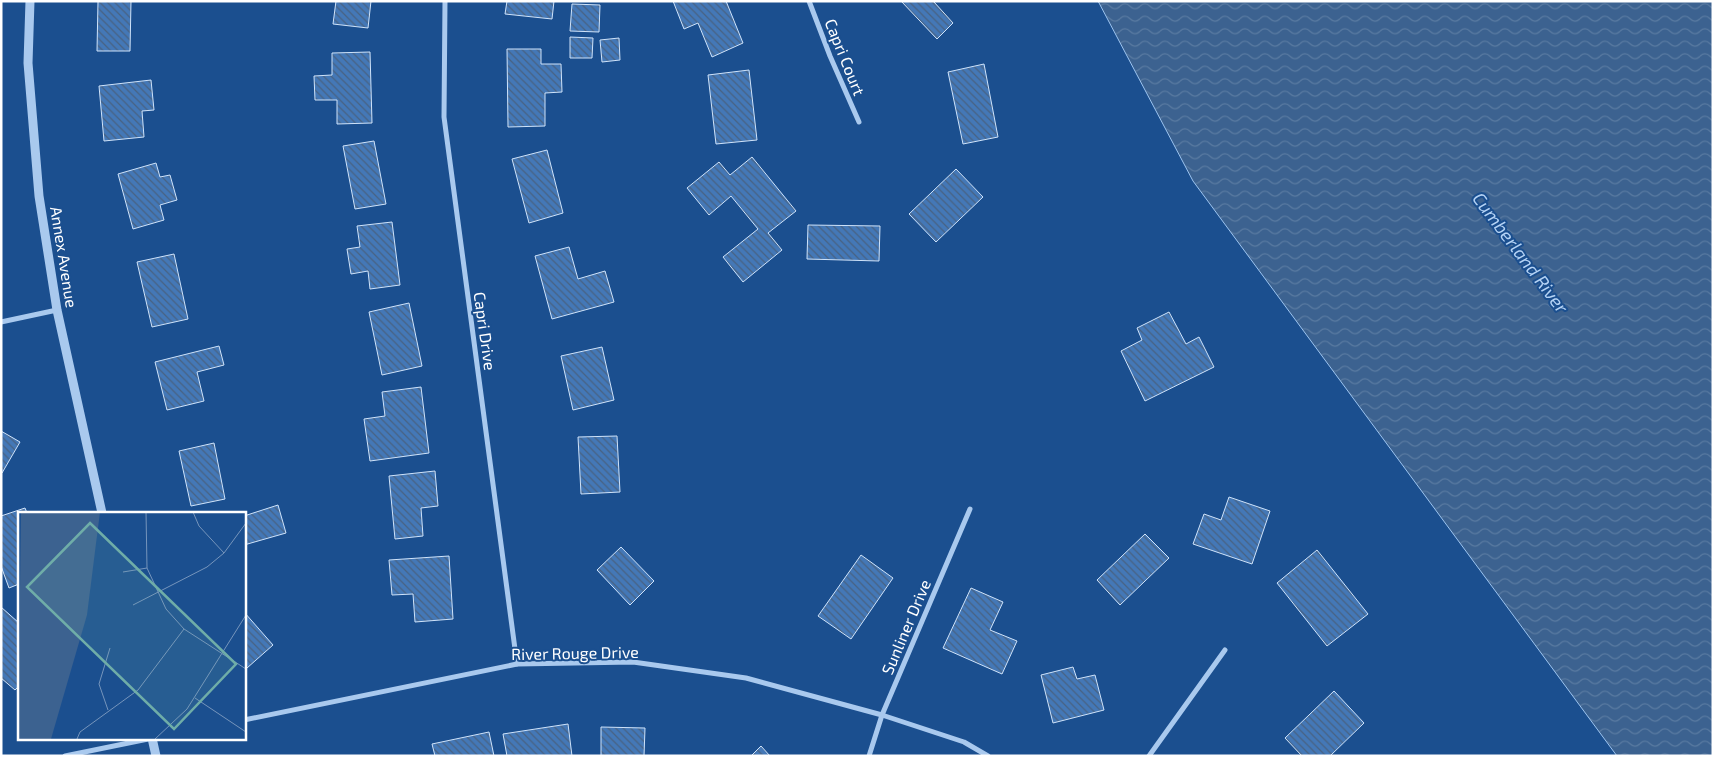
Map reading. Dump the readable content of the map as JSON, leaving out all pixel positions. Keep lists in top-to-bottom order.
{
  "streets": {
    "street": [
      "Capri Court",
      "Annex Avenue",
      "Capri Drive",
      "Sunliner Drive",
      "River Rouge Drive"
    ]
  },
  "crossings": [
    ["Capri Drive", "River Rouge Drive"],
    ["Sunliner Drive", "River Rouge Drive"]
  ],
  "water": ["Cumberland River"]
}
